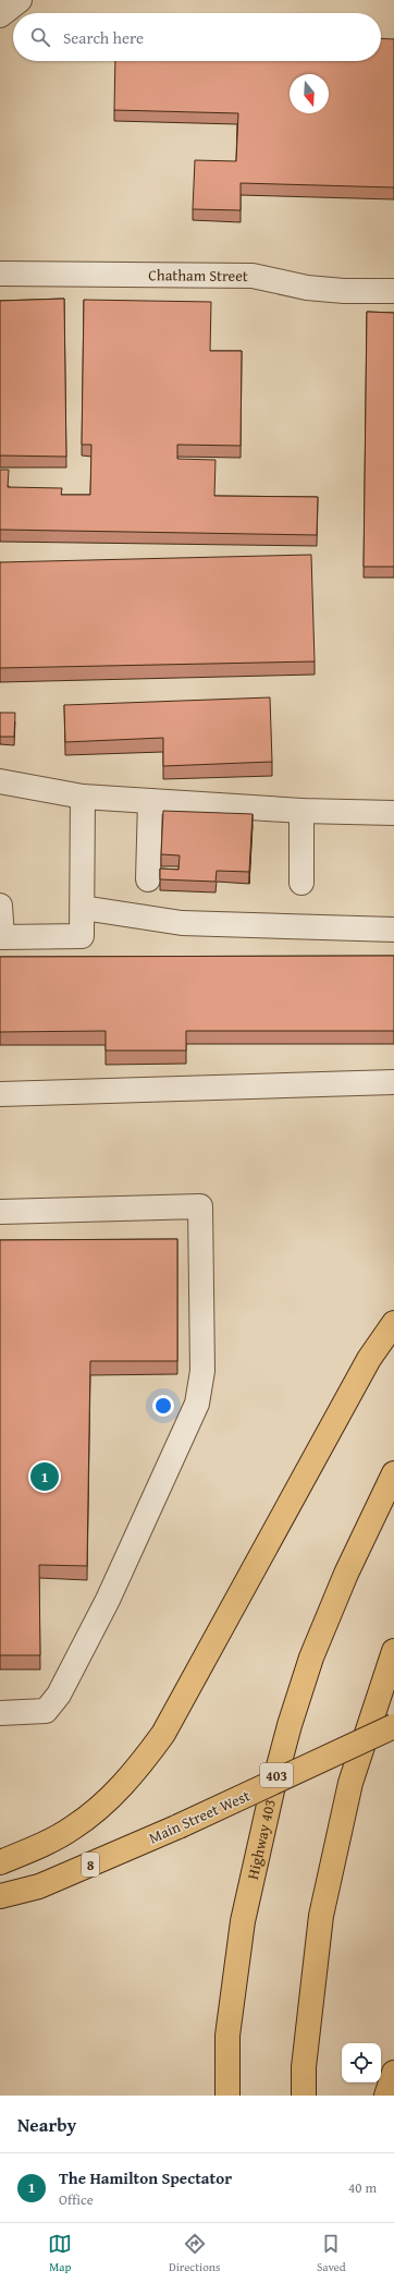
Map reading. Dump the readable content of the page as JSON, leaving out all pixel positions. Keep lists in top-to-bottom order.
{
  "streets": {
    "main road": [
      "403",
      "Main Street West",
      "Highway 403",
      "8"
    ],
    "street": ["Chatham Street"]
  },
  "north": "bottom",
  "page": {
    "search": "Search here",
    "pins": "1",
    "heading": "Nearby",
    "list": [
      {
        "mark": "1",
        "name": "The Hamilton Spectator",
        "note": "Office",
        "value": "40 m"
      }
    ],
    "nav": ["Map", "Directions", "Saved"]
  }
}
